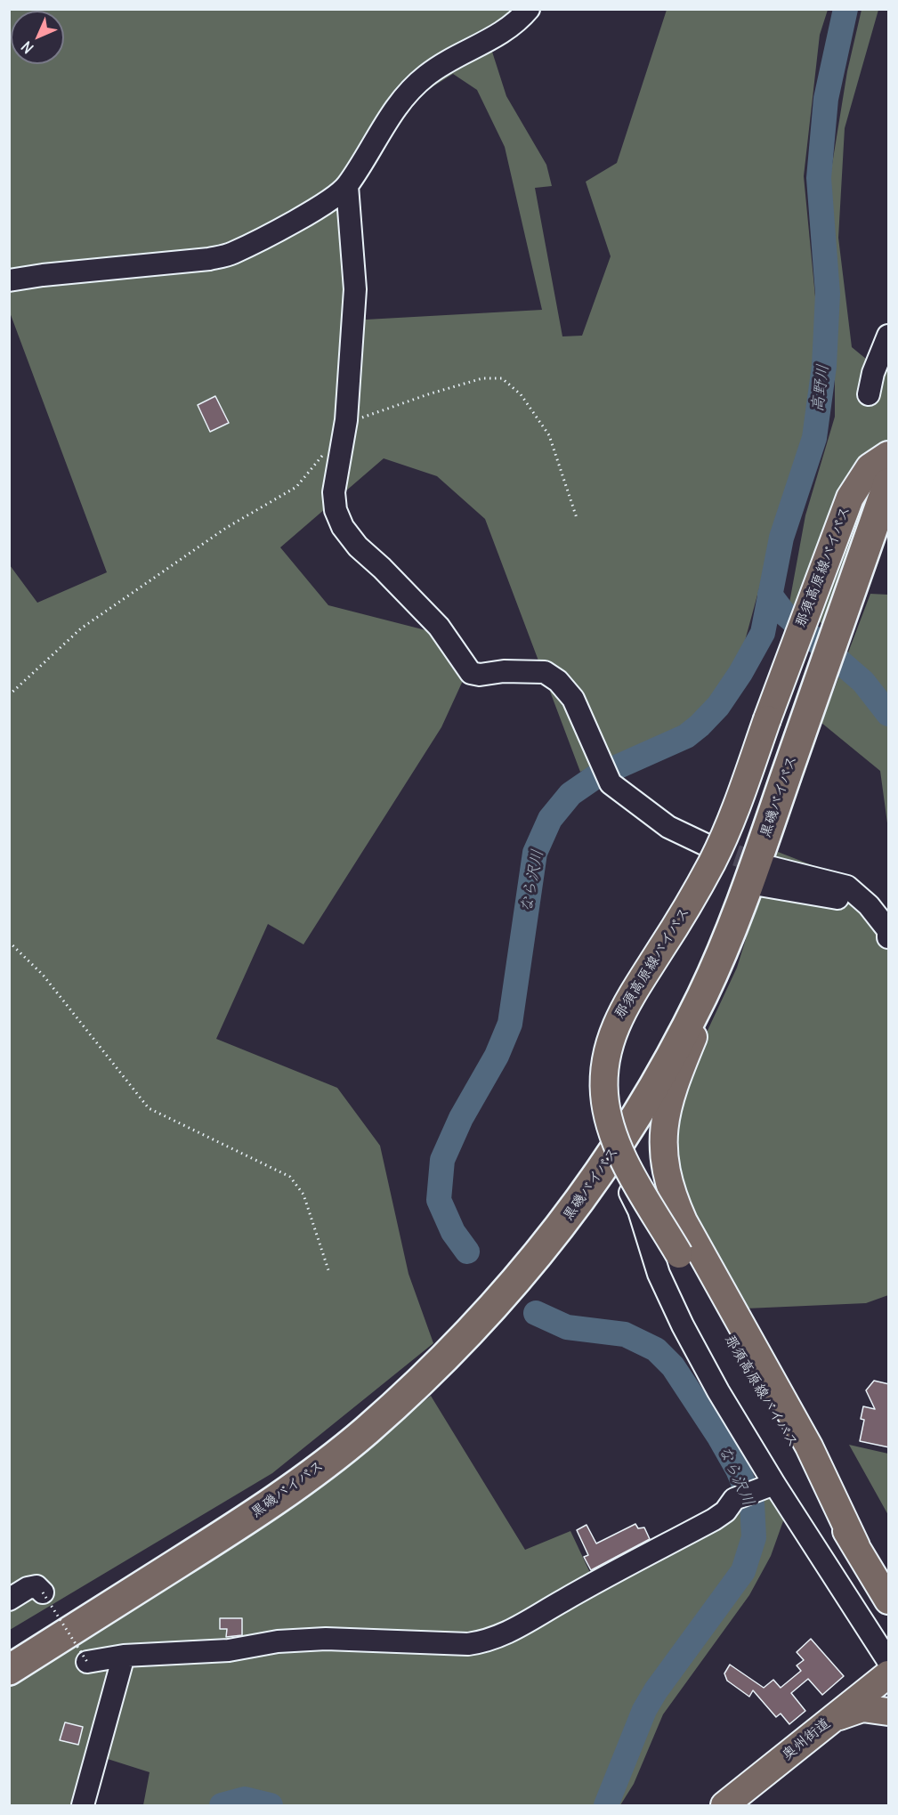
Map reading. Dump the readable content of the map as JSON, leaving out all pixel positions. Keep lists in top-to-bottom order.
{
  "streets": {
    "highway": ["黒磯バイパス"],
    "main road": ["那須高原線バイパス", "奥州街道"]
  },
  "crossings": [
    ["那須高原線バイパス", "黒磯バイパス"]
  ],
  "water": ["高野川", "なら沢川"],
  "north": "bottom left"
}
